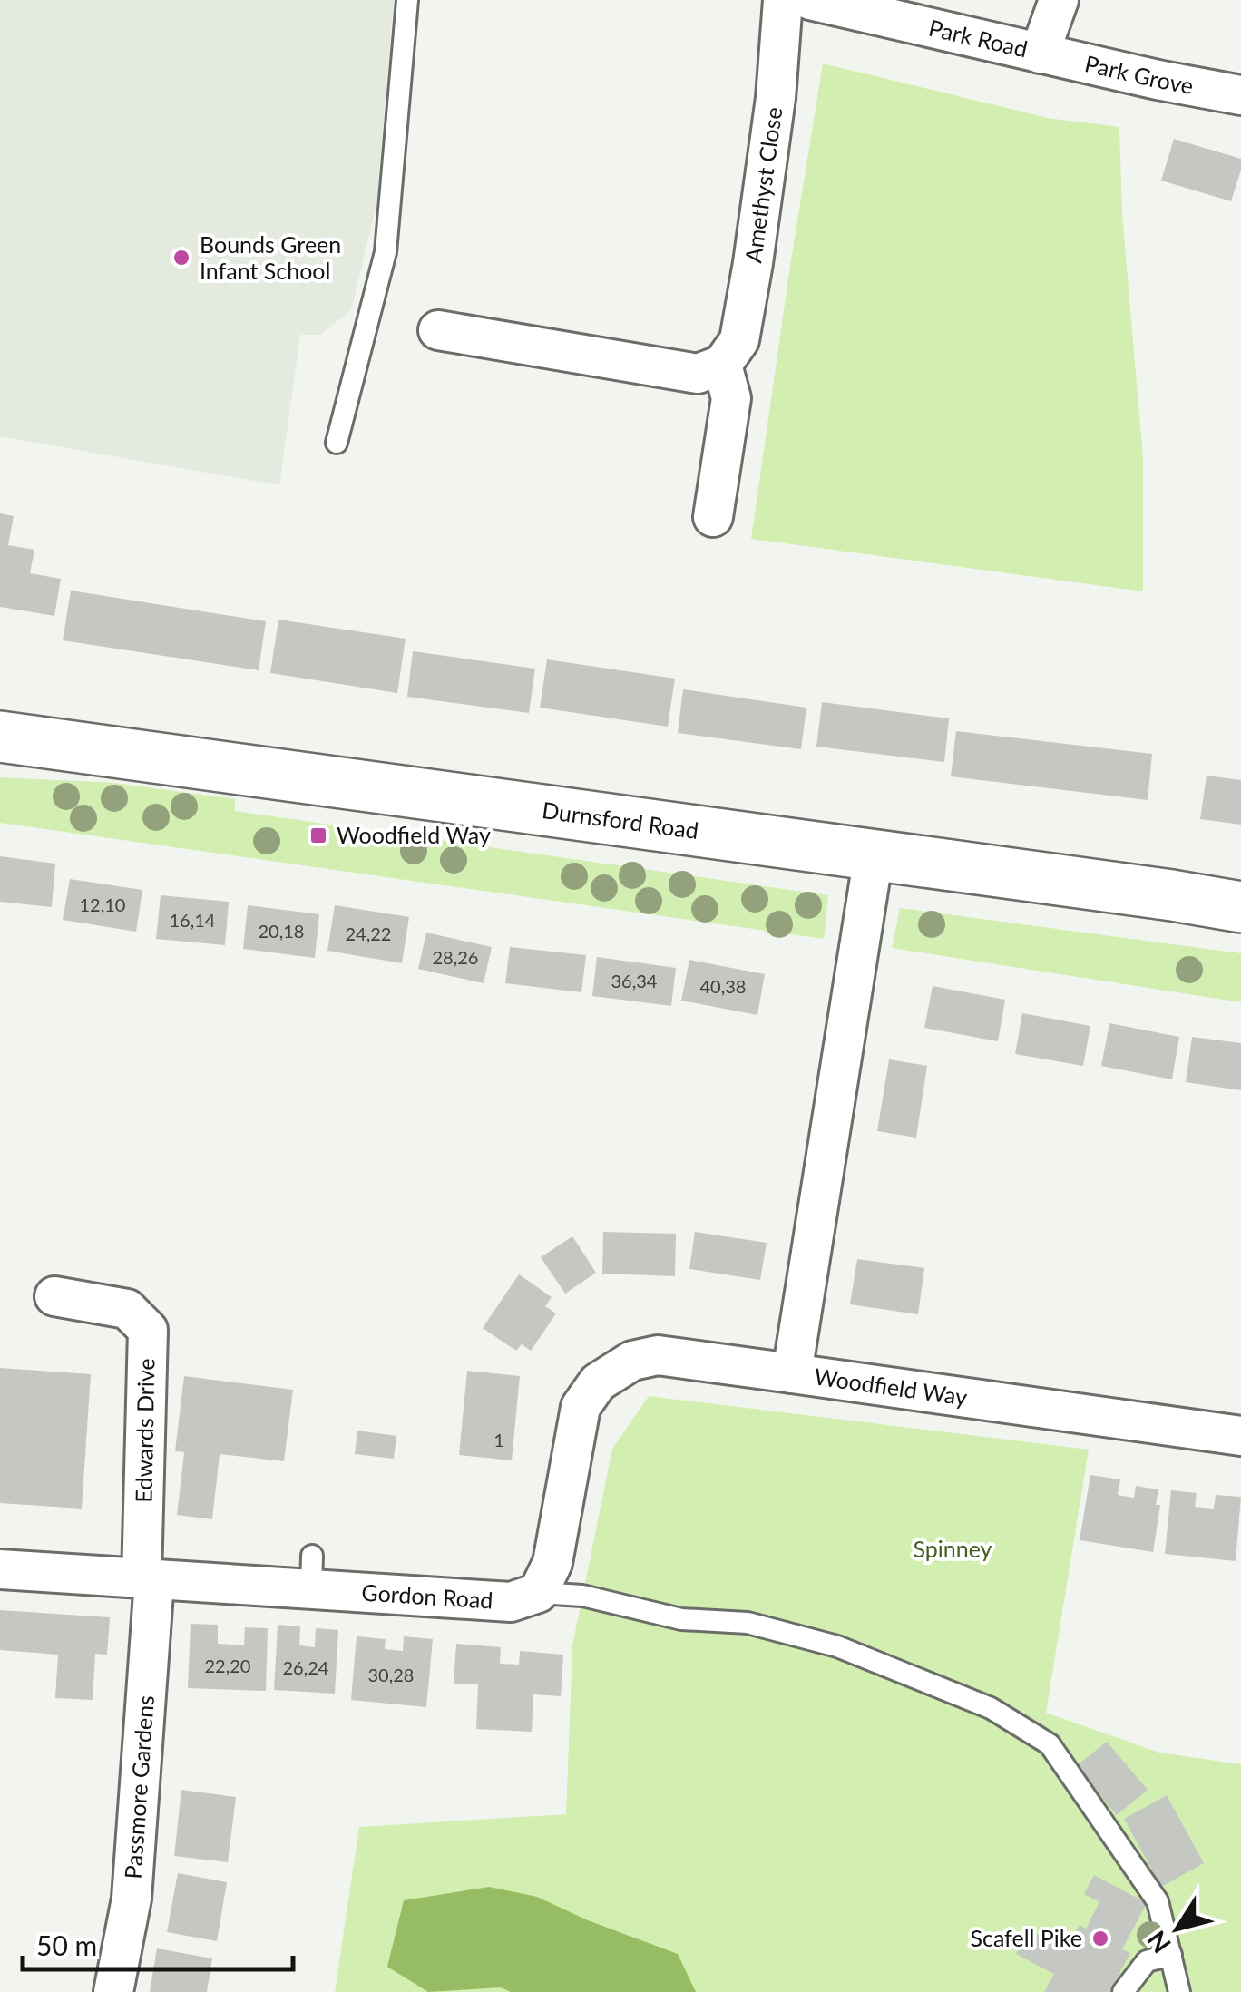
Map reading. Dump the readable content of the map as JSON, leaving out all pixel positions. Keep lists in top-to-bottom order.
{
  "streets": {
    "main road": ["Durnsford Road"],
    "street": [
      "Park Road",
      "Park Grove",
      "Amethyst Close",
      "Woodfield Way",
      "Edwards Drive",
      "Gordon Road",
      "Passmore Gardens"
    ]
  },
  "crossings": [
    ["Park Road", "Park Grove"],
    ["Durnsford Road", "Woodfield Way"],
    ["Edwards Drive", "Gordon Road"],
    ["Edwards Drive", "Passmore Gardens"],
    ["Gordon Road", "Passmore Gardens"]
  ],
  "parks": ["Spinney"],
  "places": {
    "other": ["Bounds Green Infant School", "Scafell Pike"],
    "transit": ["Woodfield Way"]
  },
  "house_numbers": [
    "12,10",
    "16,14",
    "20,18",
    "24,22",
    "28,26",
    "36,34",
    "40,38",
    "1",
    "22,20",
    "26,24",
    "30,28"
  ],
  "scale_bar": "50 m",
  "north": "bottom left"
}
